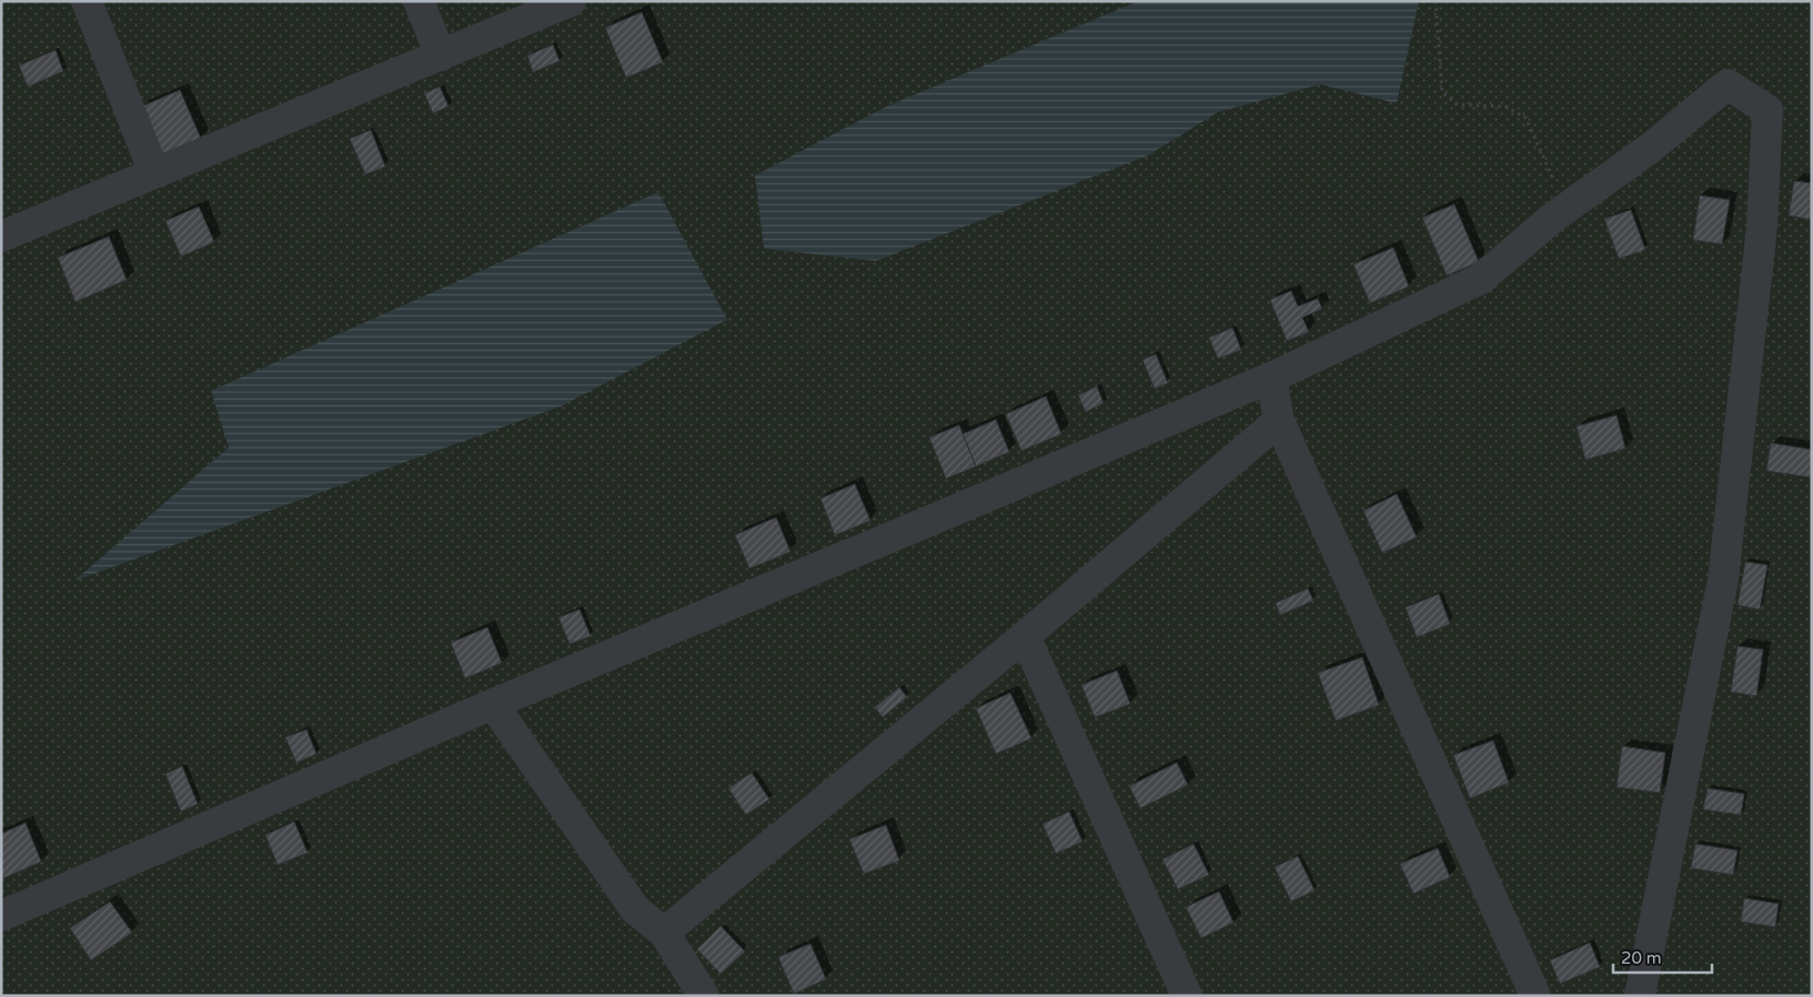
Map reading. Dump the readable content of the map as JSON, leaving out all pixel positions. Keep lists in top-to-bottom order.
{
  "scale_bar": "20 m"
}
